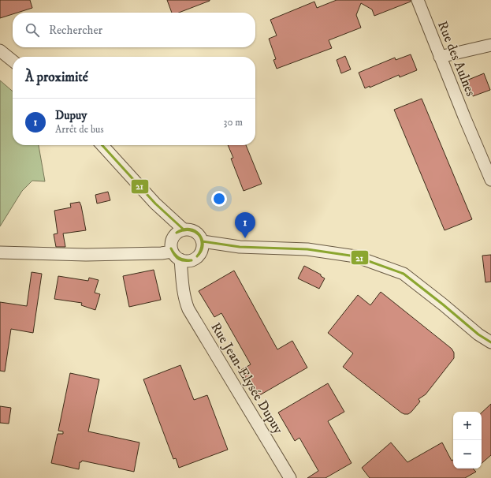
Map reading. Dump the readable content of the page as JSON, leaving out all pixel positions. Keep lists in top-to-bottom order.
{
  "streets": {
    "street": ["Rue des Aulnes", "Rue Jean-Elysée Dupuy"]
  },
  "lines": ["transit line 21"],
  "page": {
    "search": "Rechercher",
    "heading": "À proximité",
    "list": [
      {
        "mark": "1",
        "name": "Dupuy",
        "note": "Arrêt de bus",
        "value": "30 m"
      }
    ],
    "pins": "1",
    "map_buttons": ["+", "−"]
  }
}
